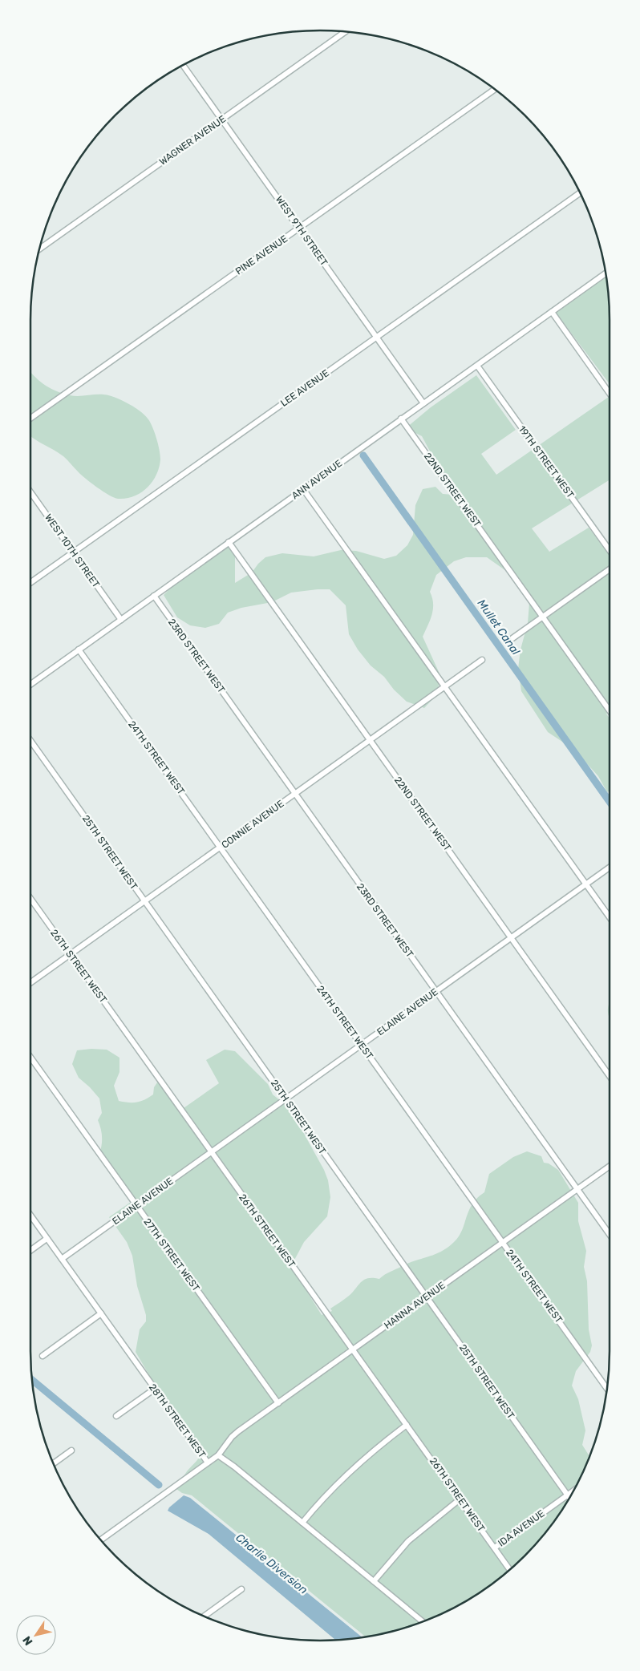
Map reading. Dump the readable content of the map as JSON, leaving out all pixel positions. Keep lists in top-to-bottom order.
{
  "streets": {
    "street": [
      "WAGNER AVENUE",
      "WEST 9TH STREET",
      "PINE AVENUE",
      "LEE AVENUE",
      "19TH STREET WEST",
      "ANN AVENUE",
      "22ND STREET WEST",
      "WEST 10TH STREET",
      "23RD STREET WEST",
      "24TH STREET WEST",
      "CONNIE AVENUE",
      "25TH STREET WEST",
      "26TH STREET WEST",
      "ELAINE AVENUE",
      "27TH STREET WEST",
      "HANNA AVENUE",
      "28TH STREET WEST",
      "IDA AVENUE"
    ]
  },
  "crossings": [
    ["WAGNER AVENUE", "WEST 9TH STREET"],
    ["WEST 9TH STREET", "PINE AVENUE"],
    ["WEST 9TH STREET", "LEE AVENUE"],
    ["WEST 9TH STREET", "ANN AVENUE"],
    ["LEE AVENUE", "WEST 10TH STREET"],
    ["19TH STREET WEST", "ANN AVENUE"],
    ["ANN AVENUE", "22ND STREET WEST"],
    ["ANN AVENUE", "WEST 10TH STREET"],
    ["ANN AVENUE", "23RD STREET WEST"],
    ["ANN AVENUE", "24TH STREET WEST"],
    ["22ND STREET WEST", "CONNIE AVENUE"],
    ["22ND STREET WEST", "ELAINE AVENUE"],
    ["23RD STREET WEST", "CONNIE AVENUE"],
    ["23RD STREET WEST", "ELAINE AVENUE"],
    ["23RD STREET WEST", "HANNA AVENUE"],
    ["24TH STREET WEST", "CONNIE AVENUE"],
    ["24TH STREET WEST", "ELAINE AVENUE"],
    ["24TH STREET WEST", "HANNA AVENUE"],
    ["CONNIE AVENUE", "25TH STREET WEST"],
    ["CONNIE AVENUE", "26TH STREET WEST"],
    ["25TH STREET WEST", "ELAINE AVENUE"],
    ["25TH STREET WEST", "HANNA AVENUE"],
    ["25TH STREET WEST", "IDA AVENUE"],
    ["26TH STREET WEST", "ELAINE AVENUE"],
    ["26TH STREET WEST", "HANNA AVENUE"],
    ["26TH STREET WEST", "IDA AVENUE"],
    ["ELAINE AVENUE", "27TH STREET WEST"],
    ["ELAINE AVENUE", "28TH STREET WEST"],
    ["27TH STREET WEST", "HANNA AVENUE"],
    ["HANNA AVENUE", "28TH STREET WEST"]
  ],
  "water": ["Mullet Canal", "Charlie Diversion"],
  "north": "bottom left"
}
